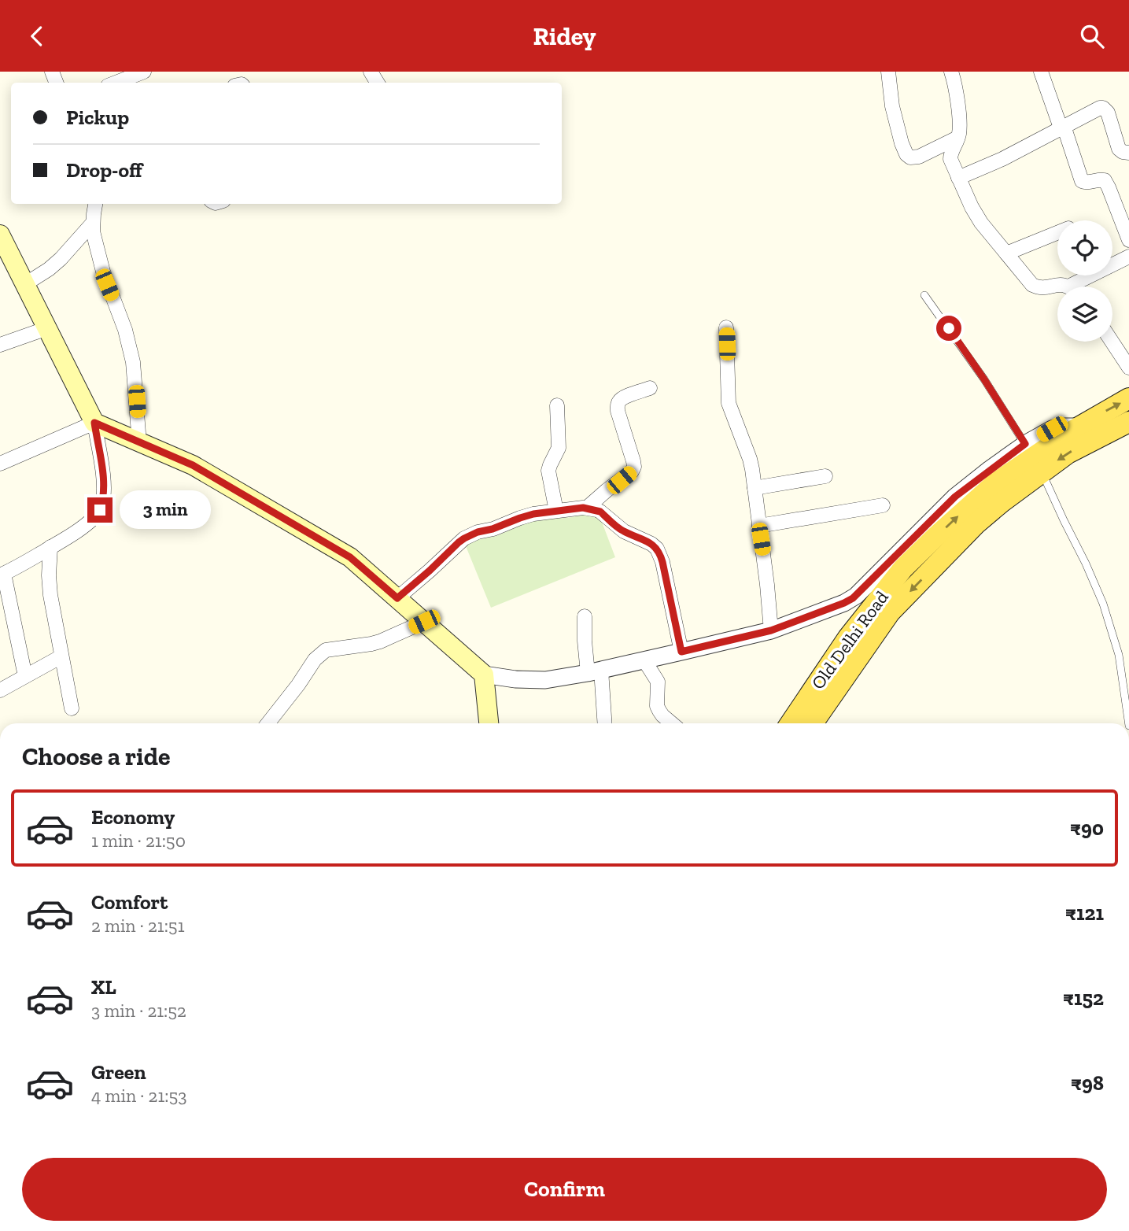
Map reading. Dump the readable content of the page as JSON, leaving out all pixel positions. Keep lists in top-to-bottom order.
{
  "streets": {
    "main road": ["Old Delhi Road"]
  },
  "page": {
    "header": "Ridey",
    "banner": ["Pickup", "Drop-off"],
    "bubble": "3 min",
    "heading": "Choose a ride",
    "list": [
      {
        "name": "Economy",
        "note": "1 min · 21:50",
        "value": "₹90"
      },
      {
        "name": "Comfort",
        "note": "2 min · 21:51",
        "value": "₹121"
      },
      {
        "name": "XL",
        "note": "3 min · 21:52",
        "value": "₹152"
      },
      {
        "name": "Green",
        "note": "4 min · 21:53",
        "value": "₹98"
      }
    ],
    "buttons": "Confirm"
  }
}
